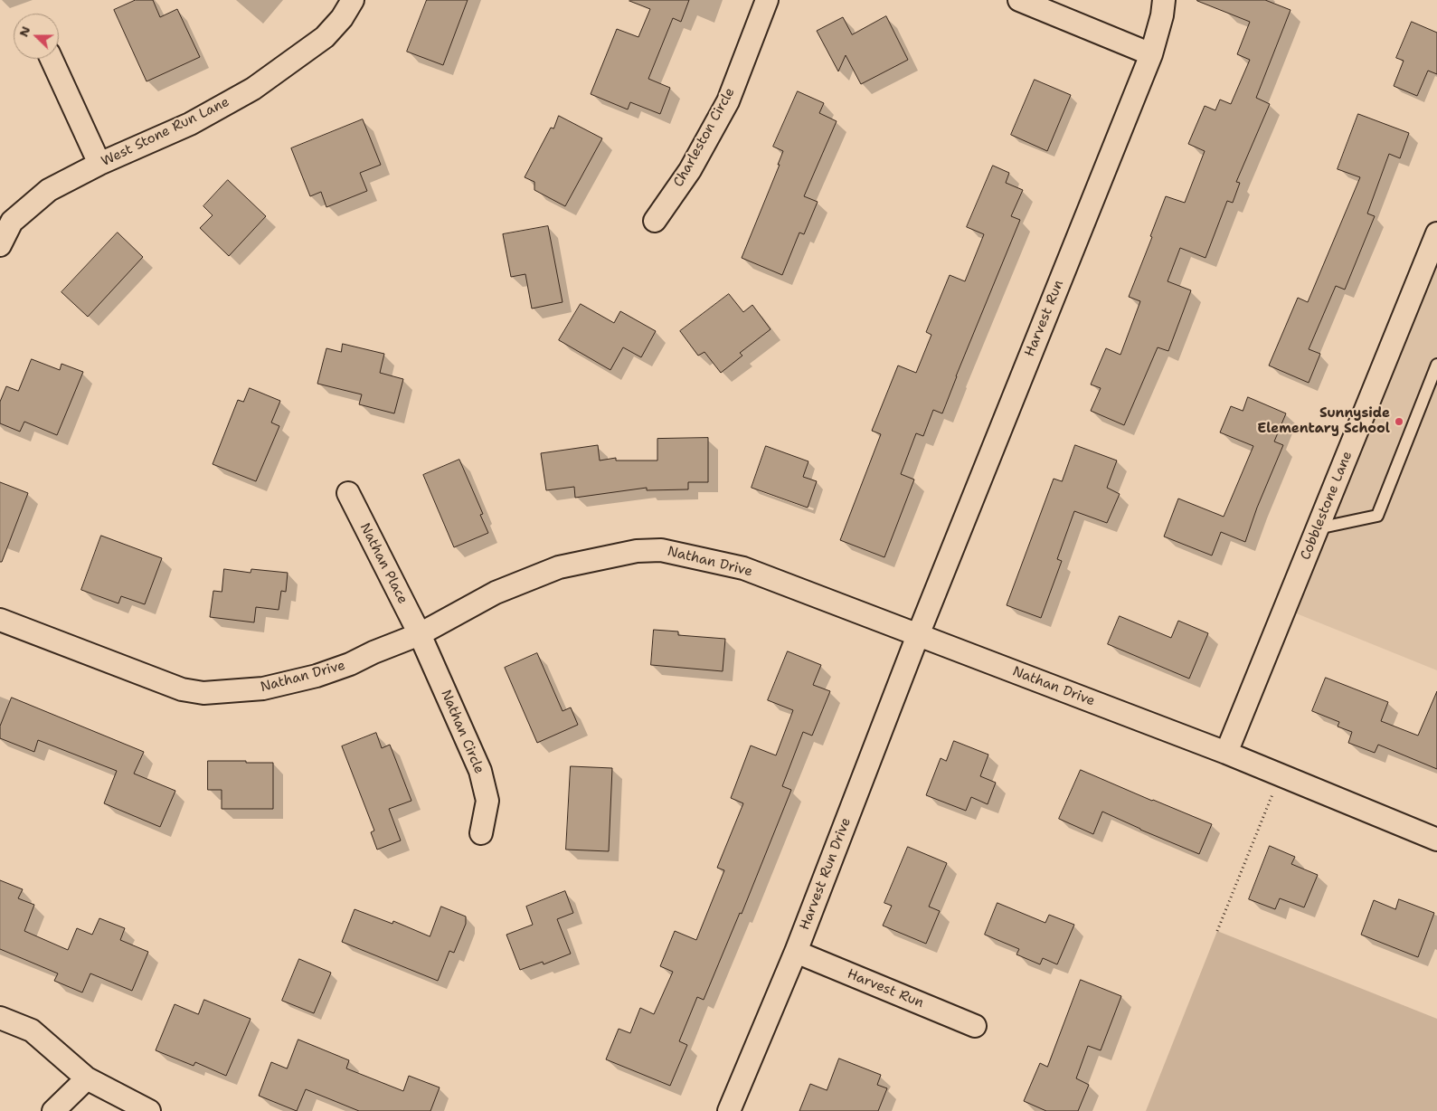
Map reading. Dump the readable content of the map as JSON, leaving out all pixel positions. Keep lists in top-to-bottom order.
{
  "streets": {
    "street": [
      "West Stone Run Lane",
      "Charleston Circle",
      "Harvest Run",
      "Cobblestone Lane",
      "Nathan Drive",
      "Nathan Place",
      "Nathan Circle",
      "Harvest Run Drive"
    ]
  },
  "crossings": [
    ["Harvest Run", "Nathan Drive"],
    ["Harvest Run", "Harvest Run Drive"],
    ["Cobblestone Lane", "Nathan Drive"],
    ["Nathan Drive", "Nathan Place"],
    ["Nathan Drive", "Nathan Circle"],
    ["Nathan Drive", "Harvest Run Drive"],
    ["Nathan Place", "Nathan Circle"]
  ],
  "places": ["Sunnyside Elementary School"],
  "north": "left"
}
